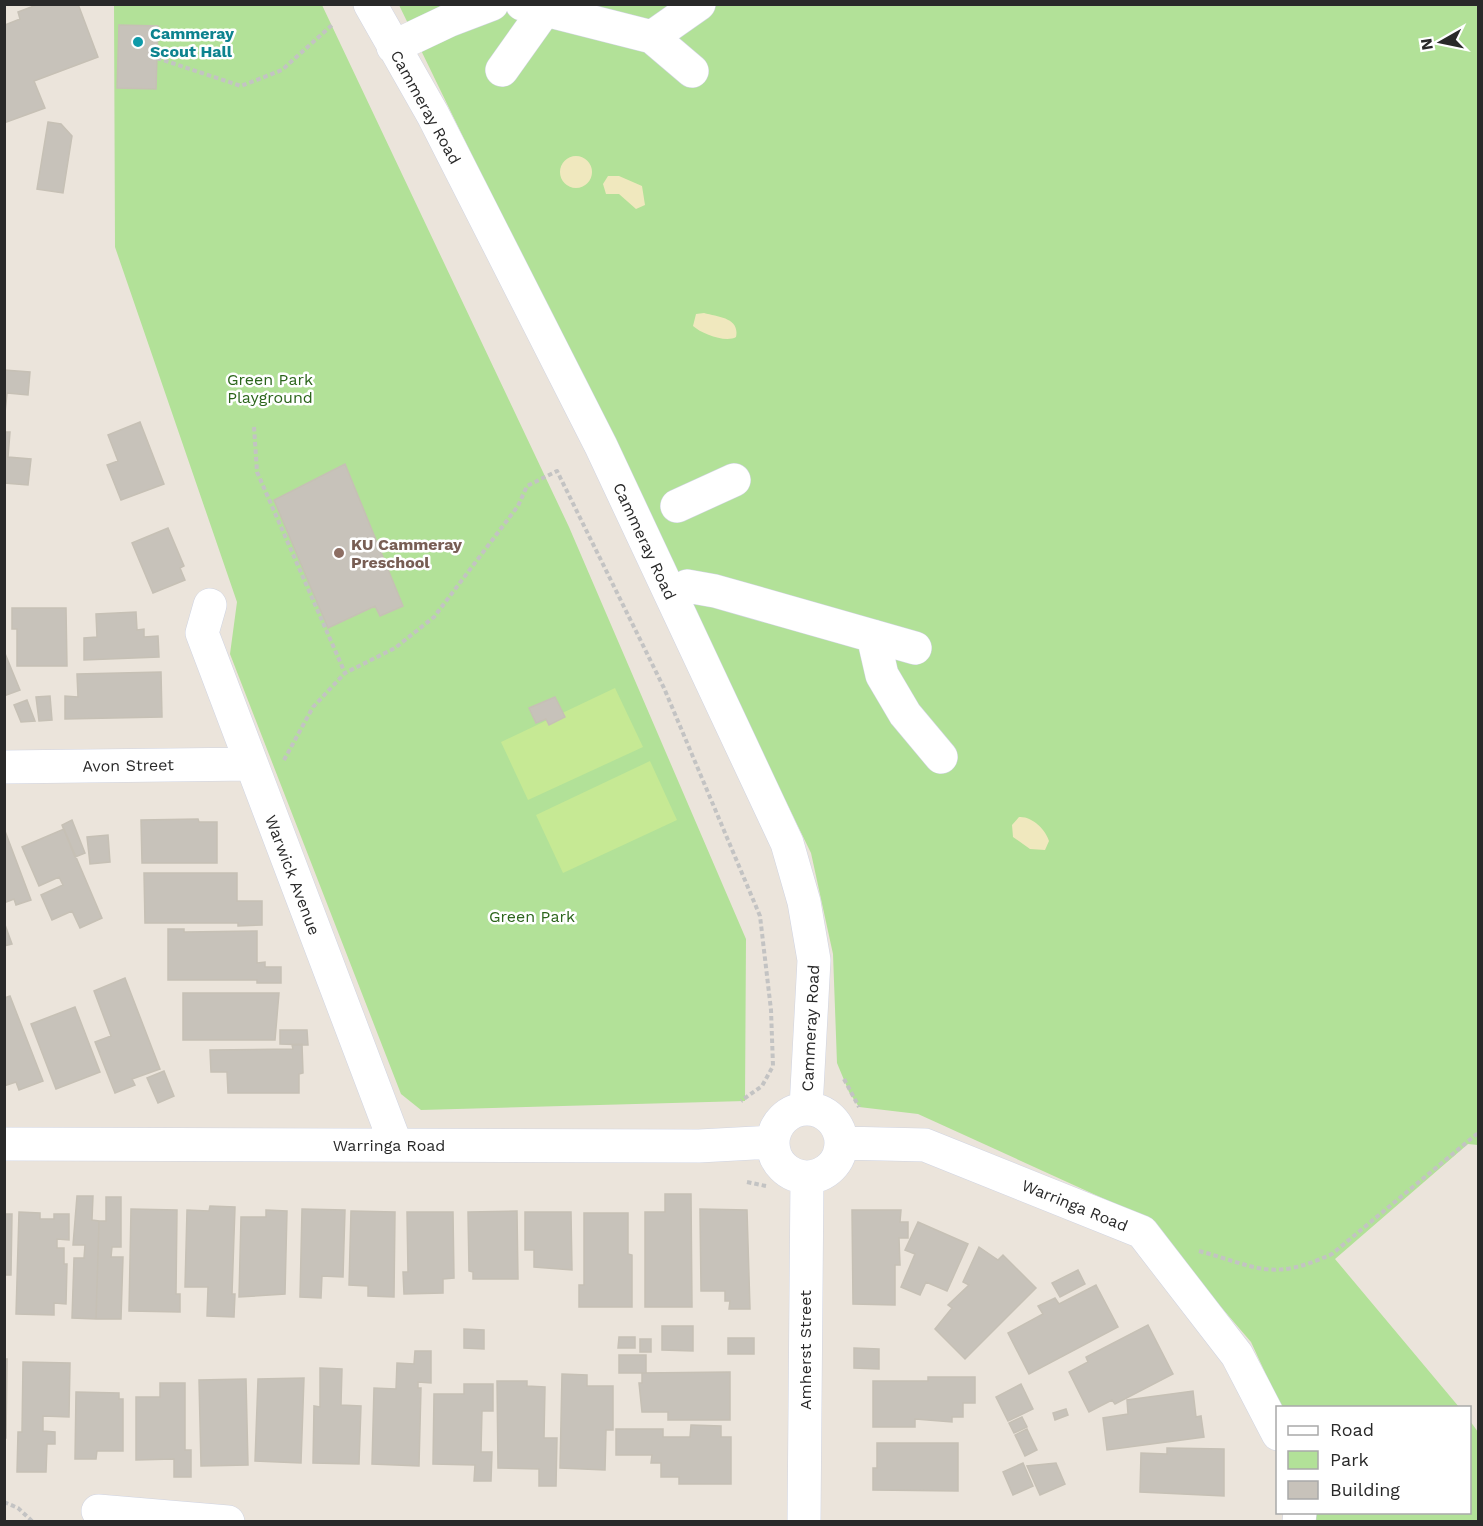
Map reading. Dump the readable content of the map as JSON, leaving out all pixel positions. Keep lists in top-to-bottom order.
{
  "streets": {
    "street": [
      "Cammeray Road",
      "Avon Street",
      "Warwick Avenue",
      "Warringa Road",
      "Amherst Street"
    ]
  },
  "crossings": [
    ["Cammeray Road", "Warringa Road"],
    ["Cammeray Road", "Amherst Street"],
    ["Avon Street", "Warwick Avenue"],
    ["Warwick Avenue", "Warringa Road"],
    ["Warringa Road", "Amherst Street"]
  ],
  "parks": ["Green Park Playground", "Green Park"],
  "places": ["Cammeray Scout Hall", "KU Cammeray Preschool"],
  "legend": ["Road", "Park", "Building"],
  "north": "left"
}
